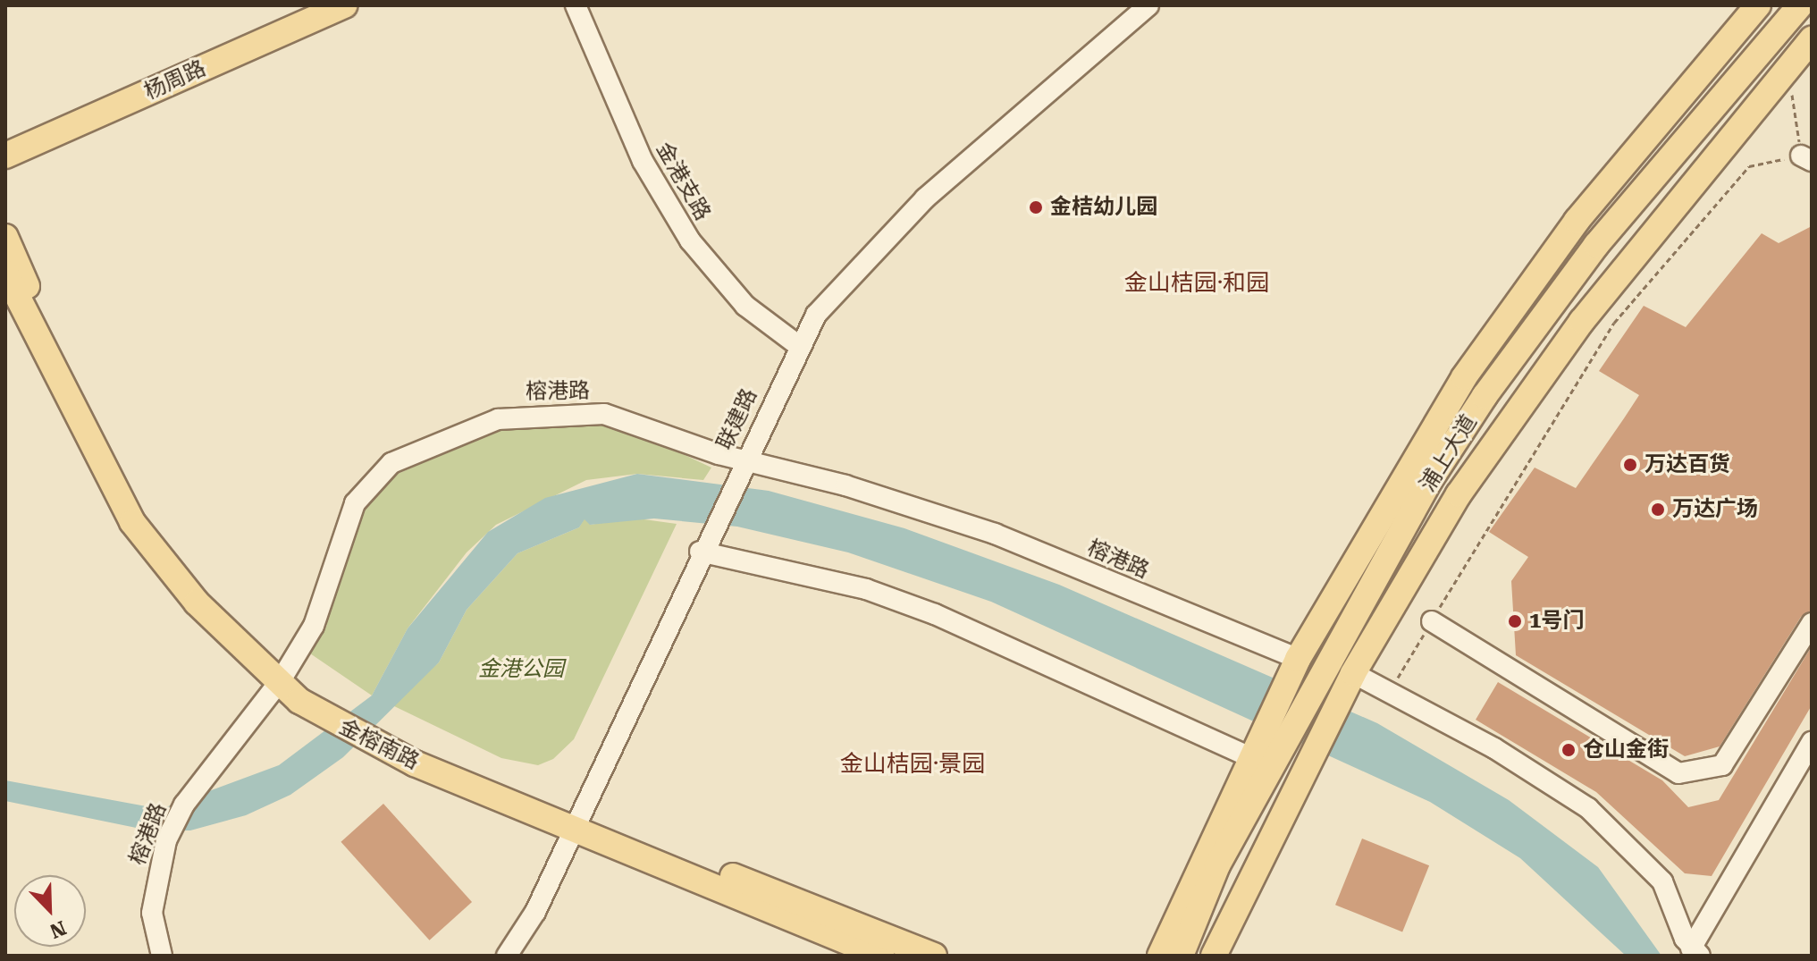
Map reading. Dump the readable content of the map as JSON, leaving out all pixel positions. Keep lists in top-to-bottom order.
{
  "streets": {
    "main road": ["杨周路", "浦上大道", "金榕南路"],
    "street": ["金港支路", "榕港路", "联建路"]
  },
  "crossings": [
    ["金港支路", "联建路"],
    ["榕港路", "联建路"],
    ["榕港路", "浦上大道"],
    ["榕港路", "金榕南路"],
    ["联建路", "金榕南路"]
  ],
  "districts": ["金山桔园·和园", "金山桔园·景园"],
  "parks": ["金港公园"],
  "places": [
    "金桔幼儿园",
    "万达百货",
    "万达广场",
    "1号门",
    "仓山金街"
  ],
  "north": "bottom right"
}
